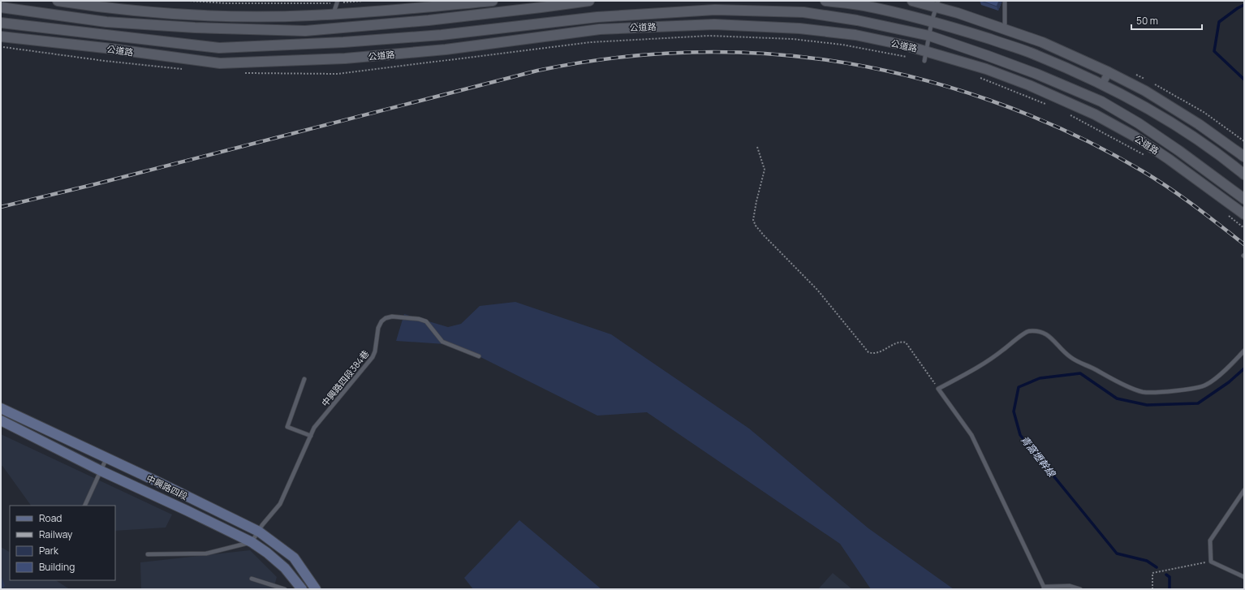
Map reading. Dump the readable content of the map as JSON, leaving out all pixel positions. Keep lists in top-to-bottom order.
{
  "streets": {
    "main road": ["中興路四段"],
    "street": ["公道路"],
    "lane": ["中興路四段384巷"]
  },
  "crossings": [
    ["中興路四段384巷", "中興路四段"]
  ],
  "water": ["青窩壢幹線"],
  "legend": [
    "Road",
    "Railway",
    "Park",
    "Building"
  ],
  "scale_bar": "50 m"
}
